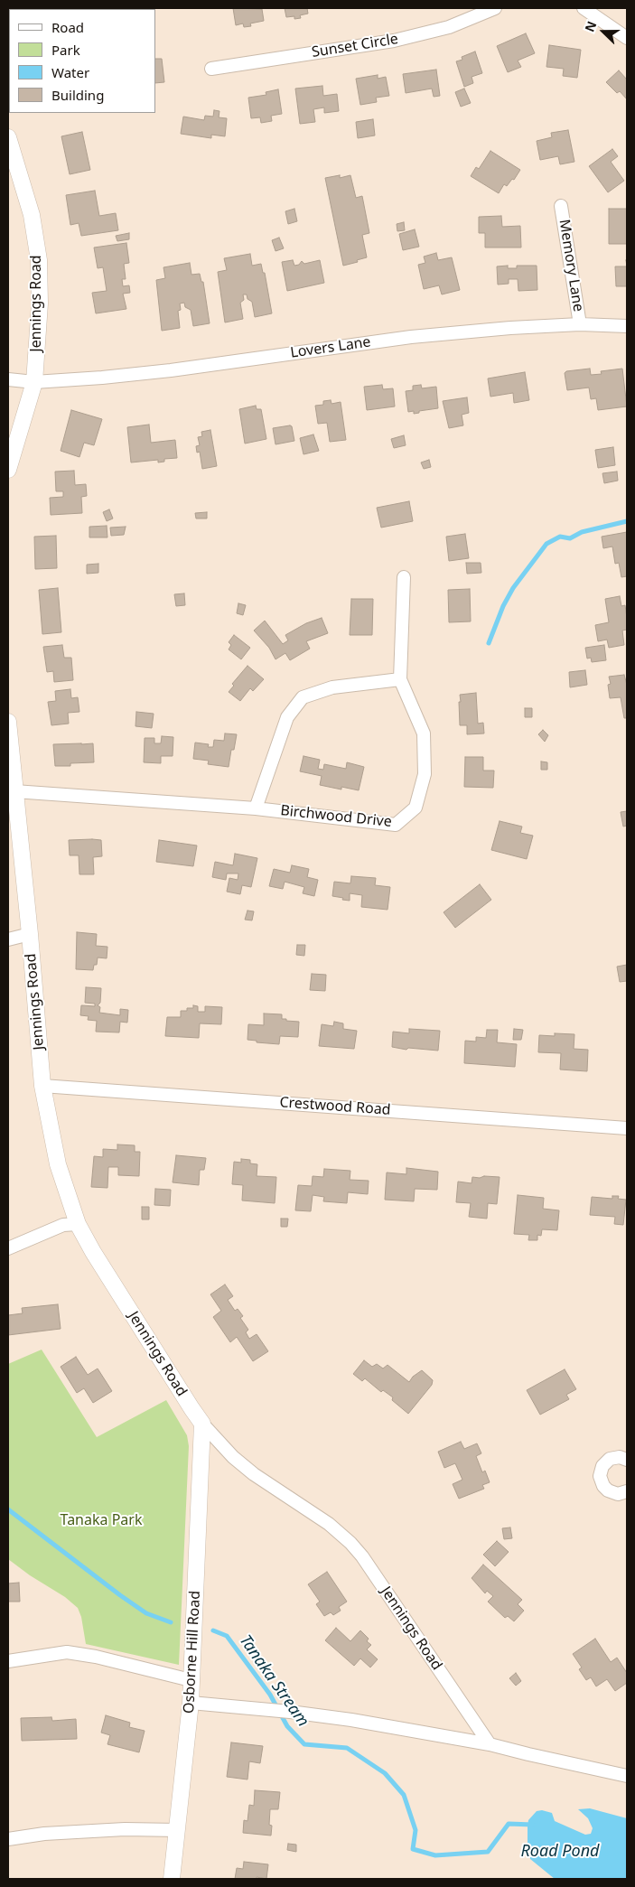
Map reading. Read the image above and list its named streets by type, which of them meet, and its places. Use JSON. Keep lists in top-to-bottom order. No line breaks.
{"streets":{"street":["Sunset Circle","Memory Lane","Jennings Road","Lovers Lane","Birchwood Drive","Crestwood Road","Osborne Hill Road"]},"crossings":[["Memory Lane","Lovers Lane"],["Jennings Road","Lovers Lane"],["Jennings Road","Birchwood Drive"],["Jennings Road","Crestwood Road"],["Jennings Road","Osborne Hill Road"]],"water":["Tanaka Stream","Road Pond"],"parks":["Tanaka Park"],"legend":["Road","Park","Water","Building"],"north":"left"}
